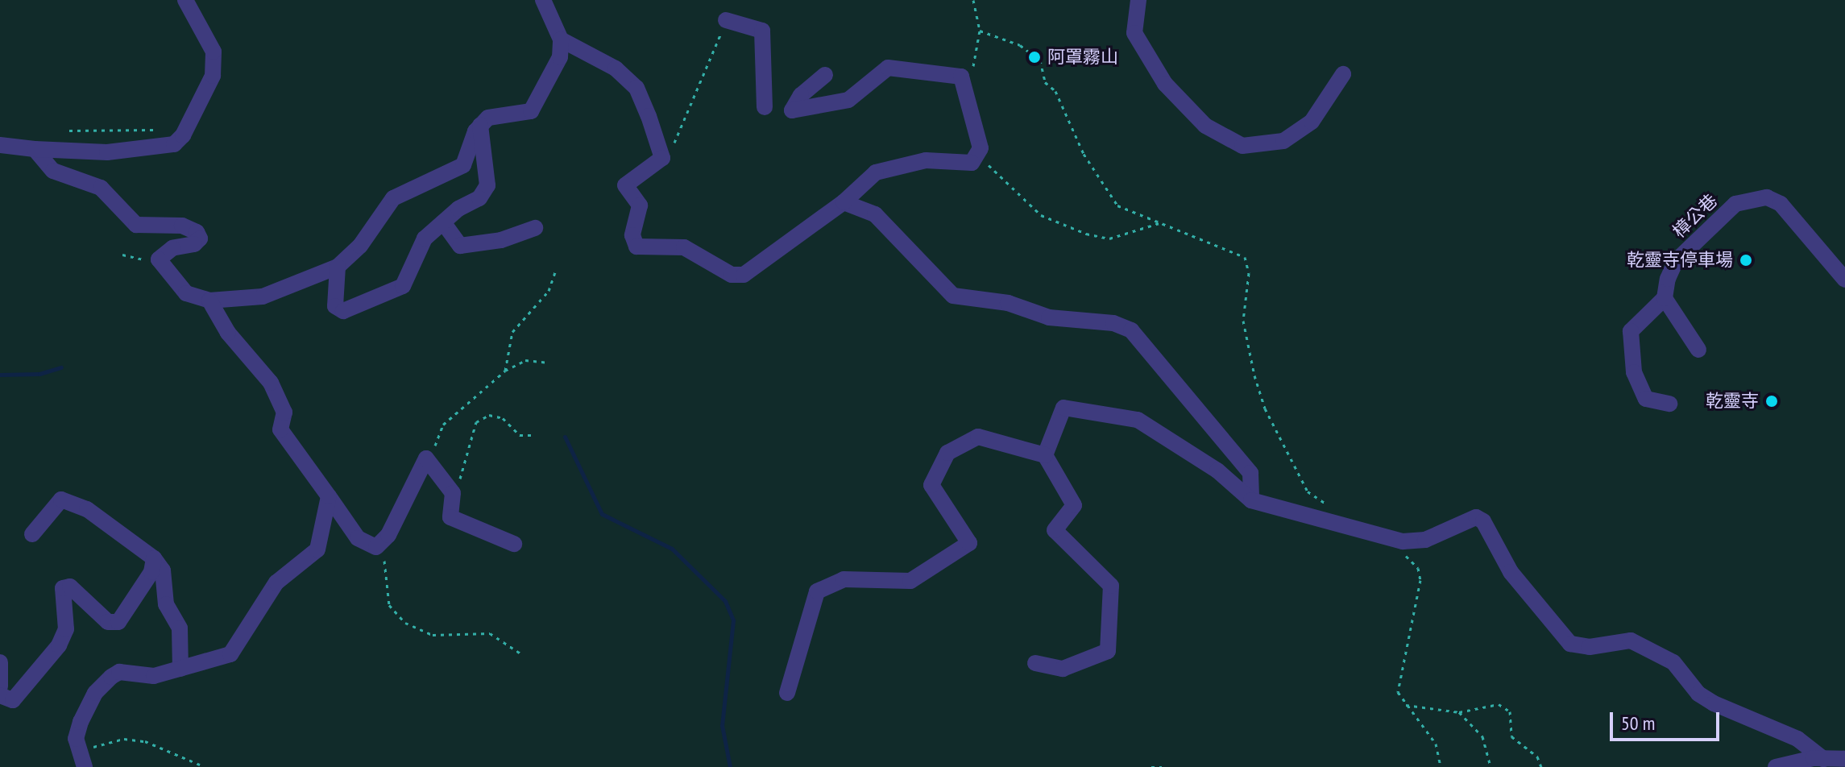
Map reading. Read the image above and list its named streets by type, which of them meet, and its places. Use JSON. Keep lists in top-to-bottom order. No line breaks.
{"streets":{"street":["樟公巷"]},"places":["阿罩霧山","乾靈寺停車場","乾靈寺"],"scale_bar":"50 m"}
